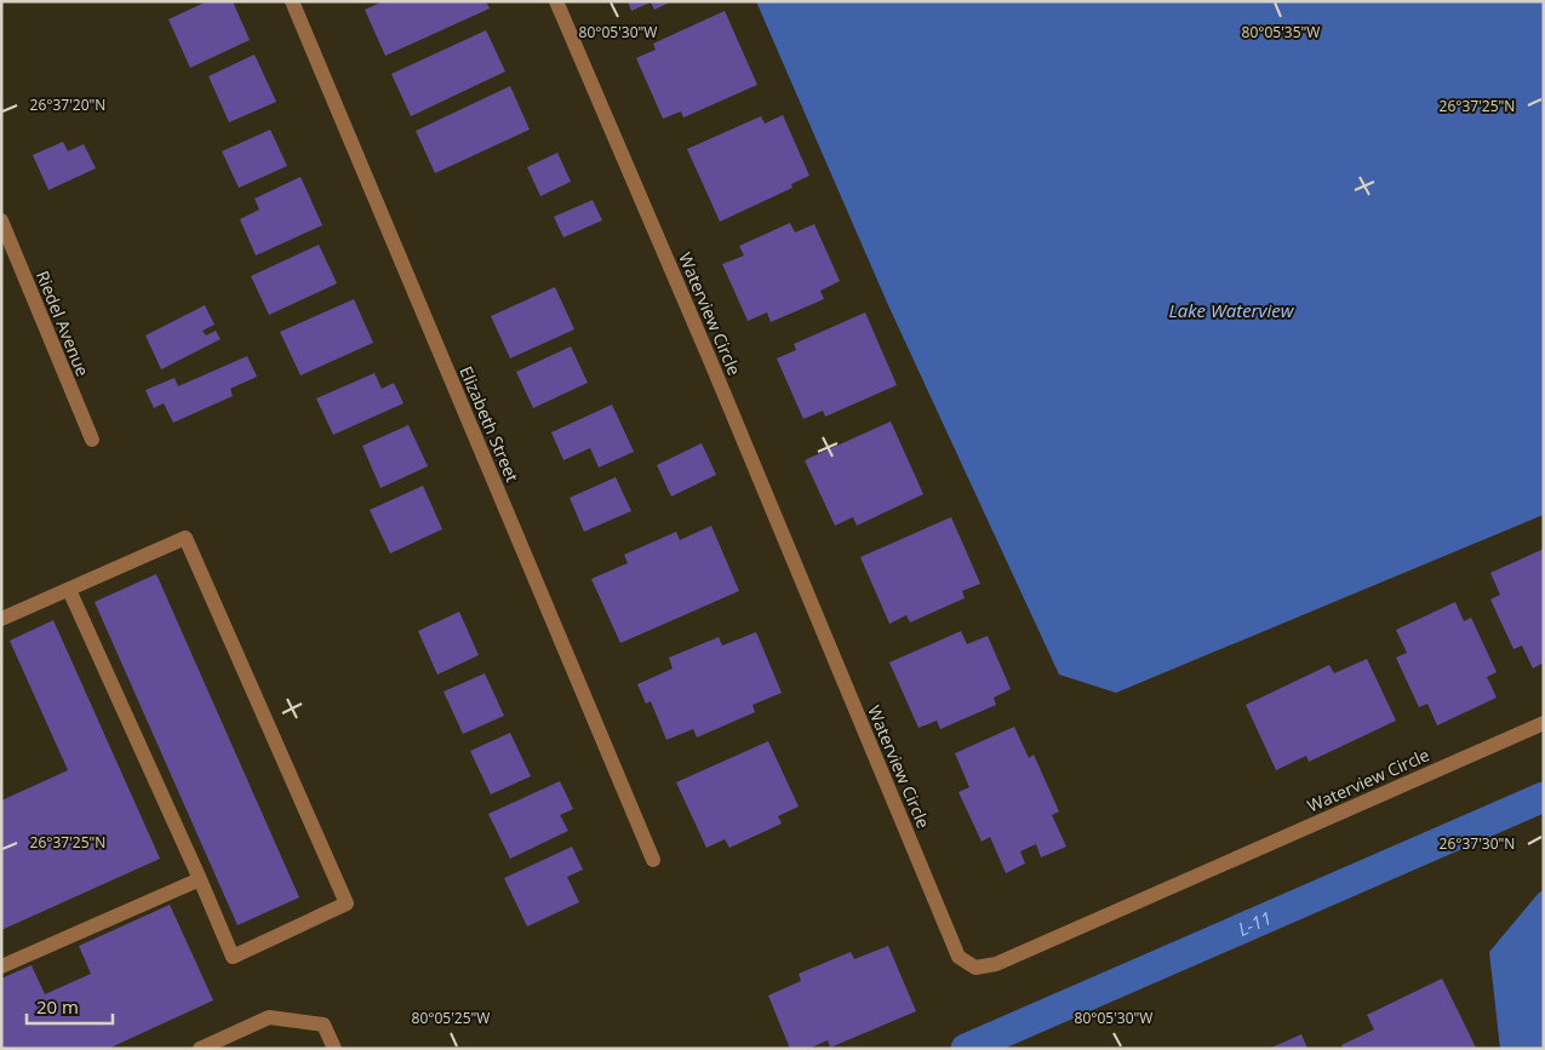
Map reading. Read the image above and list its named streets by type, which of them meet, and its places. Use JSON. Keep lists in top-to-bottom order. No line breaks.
{"streets":{"street":["Waterview Circle","Riedel Avenue","Elizabeth Street"]},"water":["Lake Waterview","L-11"],"scale_bar":"20 m","coordinates":["80°05'30\"W","80°05'35\"W","26°37'20\"N","26°37'25\"N","26°37'30\"N","80°05'25\"W"]}
